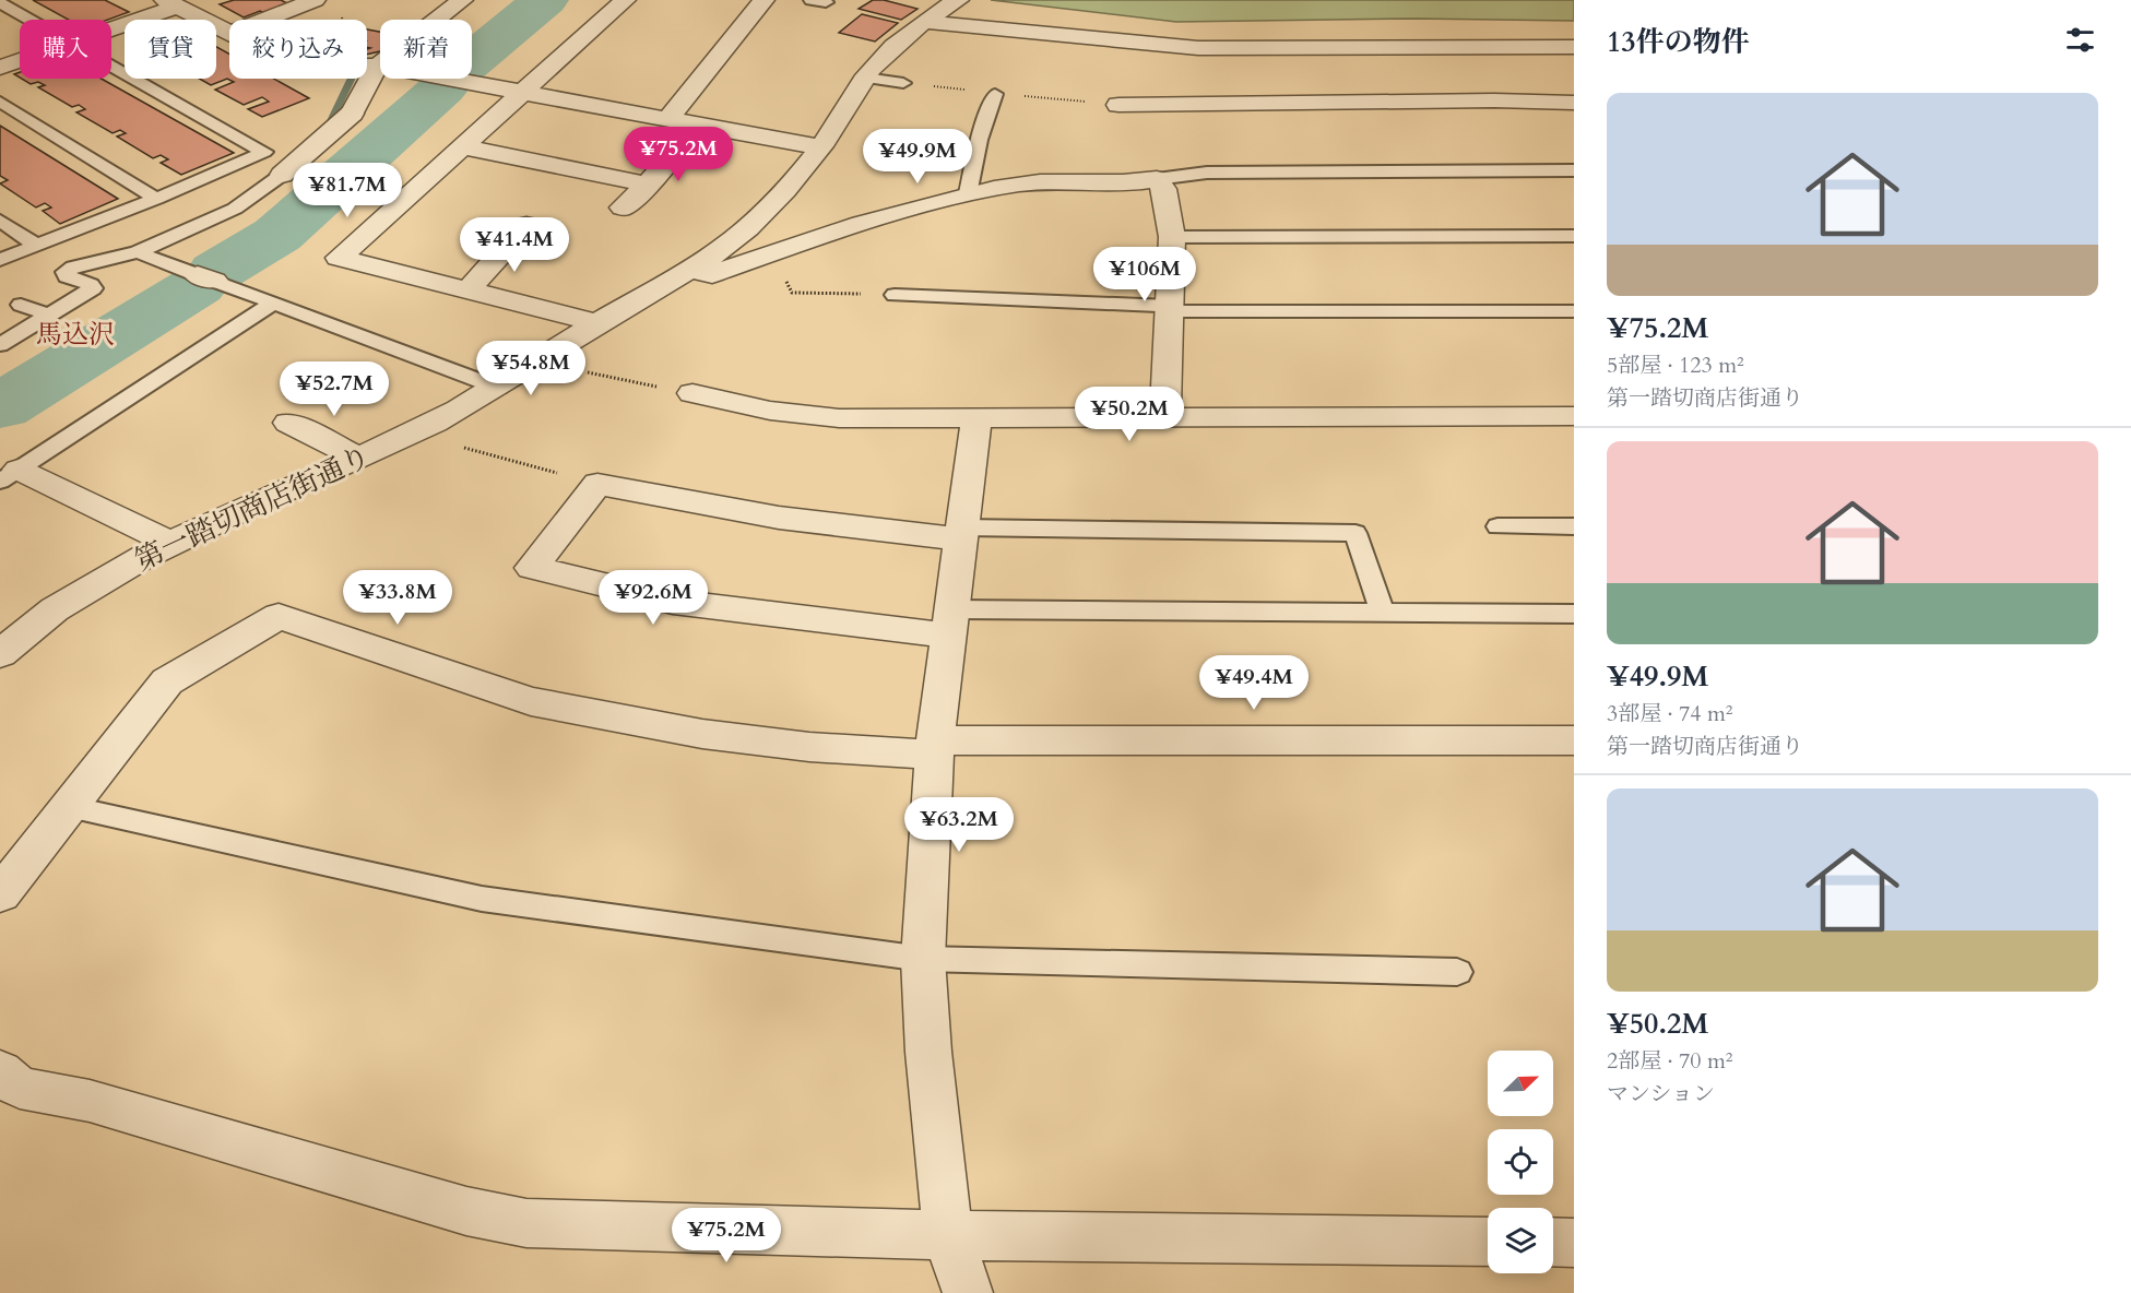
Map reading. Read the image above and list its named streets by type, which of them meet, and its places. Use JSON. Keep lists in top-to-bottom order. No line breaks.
{"streets":{"street":["第一踏切商店街通り"]},"districts":["馬込沢"],"north":"top right","page":{"heading":"13件の物件","chip":["購入","賃貸","絞り込み","新着"],"list":[{"name":"¥75.2M","note":"5部屋 · 123 m² · 第一踏切商店街通り"},{"name":"¥49.9M","note":"3部屋 · 74 m² · 第一踏切商店街通り"},{"name":"¥50.2M","note":"2部屋 · 70 m² · マンション"}],"price":["¥75.2M","¥49.9M","¥81.7M","¥41.4M","¥106M","¥54.8M","¥52.7M","¥50.2M","¥33.8M","¥92.6M","¥49.4M","¥63.2M","¥75.2M"]}}
